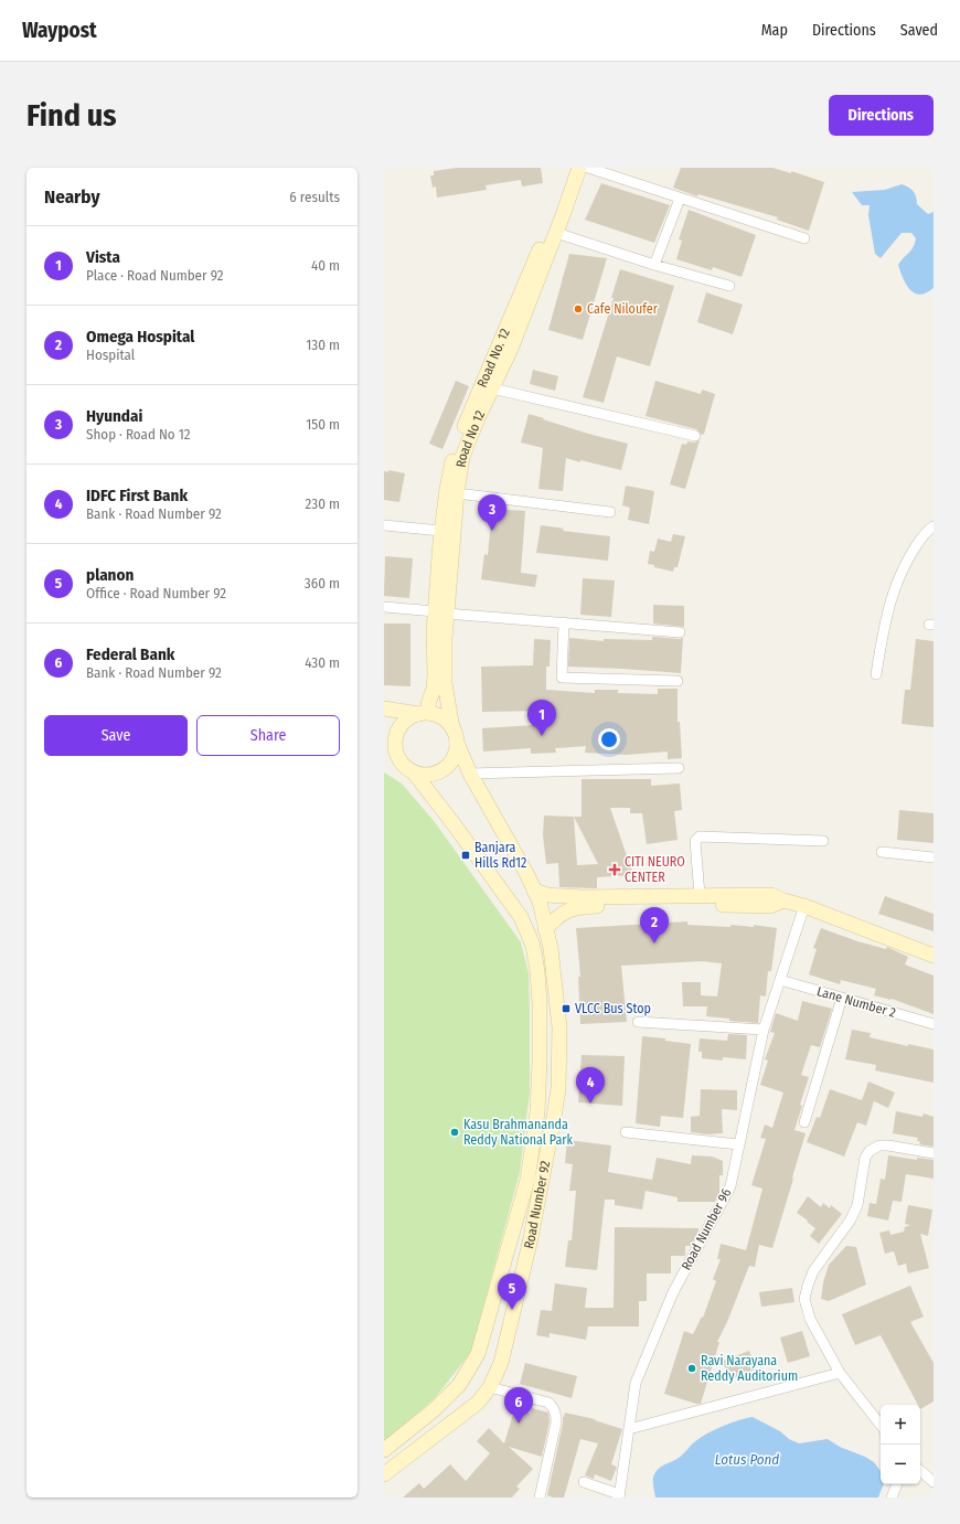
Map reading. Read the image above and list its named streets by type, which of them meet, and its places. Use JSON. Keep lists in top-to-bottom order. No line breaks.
{"streets":{"main road":["Road No. 12","Road No 12","Road Number 92"],"street":["Lane Number 2","Road Number 96"]},"crossings":[["Road No. 12","Road No 12"],["Road No. 12","Road Number 92"],["Road No 12","Road Number 92"],["Lane Number 2","Road Number 96"]],"water":["Lotus Pond"],"places":{"other":["Cafe Niloufer","Kasu Brahmananda Reddy National Park","Ravi Narayana Reddy Auditorium"],"transit":["Banjara Hills Rd12","VLCC Bus Stop"],"health":["CITI NEURO CENTER"]},"page":{"header":"Waypost","nav":["Map","Directions","Saved"],"buttons":["Directions",["Save","Share"]],"title":"Find us","heading":["Nearby","6 results"],"list":[{"mark":"1","name":"Vista","note":"Place · Road Number 92","value":"40 m"},{"mark":"2","name":"Omega Hospital","note":"Hospital","value":"130 m"},{"mark":"3","name":"Hyundai","note":"Shop · Road No 12","value":"150 m"},{"mark":"4","name":"IDFC First Bank","note":"Bank · Road Number 92","value":"230 m"},{"mark":"5","name":"planon","note":"Office · Road Number 92","value":"360 m"},{"mark":"6","name":"Federal Bank","note":"Bank · Road Number 92","value":"430 m"}],"pins":["3","1","2","4","5","6"],"map_buttons":["+","−"]}}
